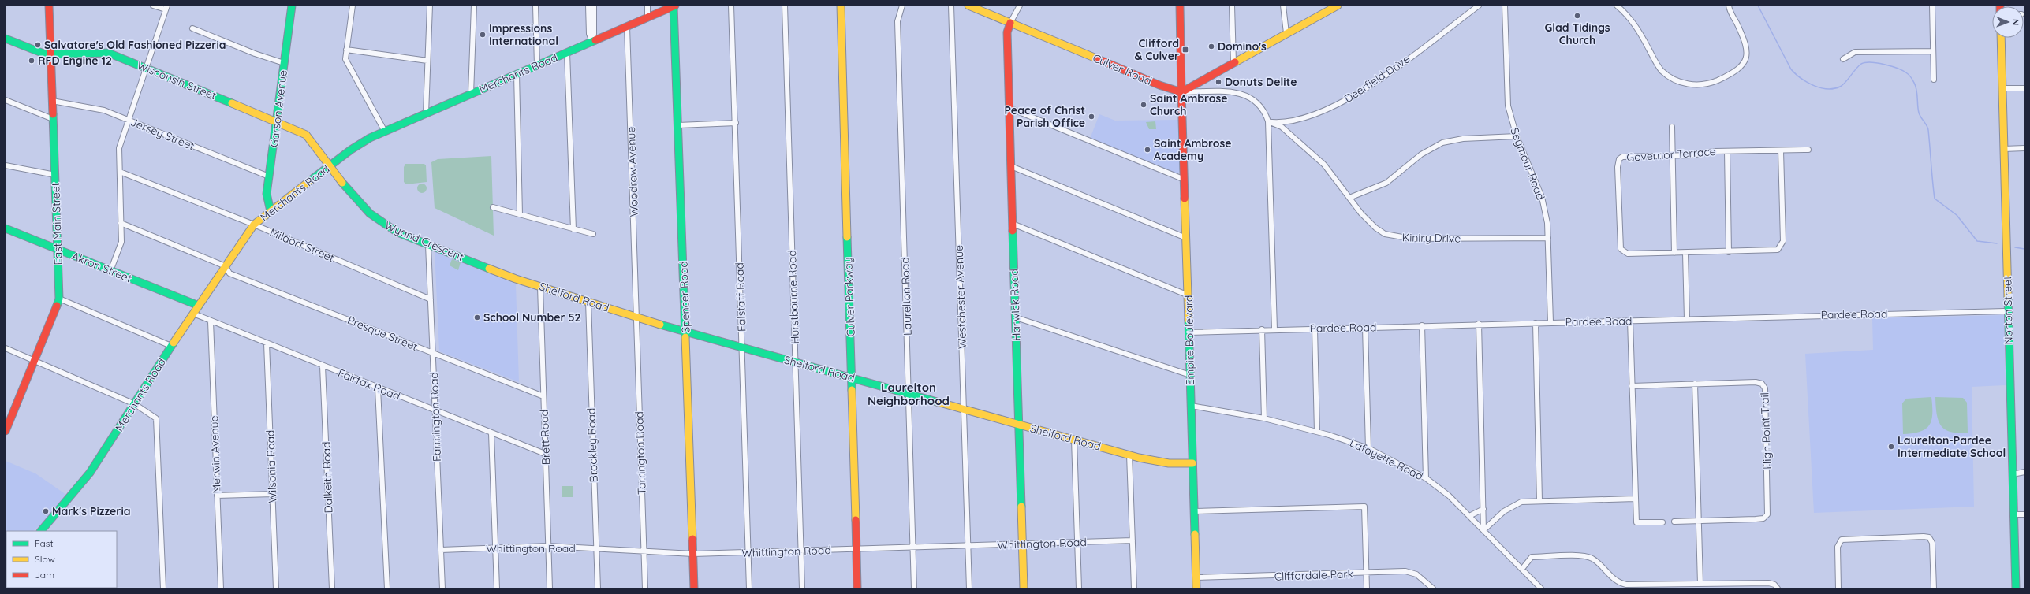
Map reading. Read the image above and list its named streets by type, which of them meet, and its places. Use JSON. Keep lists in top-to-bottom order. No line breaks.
{"streets":{"street":["Culver Road","Merchants Road","Deerfield Drive","Wisconsin Street","Garson Avenue","Jersey Street","Governor Terrace","Seymour Road","Woodrow Avenue","East Main Street","Kiniry Drive","Wyand Crescent","Mildorf Street","Akron Street","Laurelton Road","Shelford Road","Spencer Road","Falstaff Road","Hurstbourne Road","Culver Parkway","Westchester Avenue","Harwick Road","Norton Street","Pardee Road","Presque Street","Empire Boulevard","Fairfax Road","Farmington Road","High Point Trail","Brett Road","Brockley Road","Tarrington Road","Merwin Avenue","Lafayette Road","Wilsonia Road","Dalkeith Road","Whittington Road","Cliffordale Park"]},"crossings":[["Culver Road","Harwick Road"],["Culver Road","Empire Boulevard"],["Merchants Road","Wisconsin Street"],["Merchants Road","Garson Avenue"],["Merchants Road","Woodrow Avenue"],["Merchants Road","Wyand Crescent"],["Merchants Road","Mildorf Street"],["Merchants Road","Akron Street"],["Merchants Road","Spencer Road"],["Merchants Road","Presque Street"],["Merchants Road","Fairfax Road"],["Deerfield Drive","Kiniry Drive"],["Wisconsin Street","Garson Avenue"],["Wisconsin Street","East Main Street"],["Wisconsin Street","Wyand Crescent"],["Garson Avenue","Jersey Street"],["Jersey Street","East Main Street"],["Seymour Road","Kiniry Drive"],["Seymour Road","Pardee Road"],["Woodrow Avenue","Shelford Road"],["Woodrow Avenue","Tarrington Road"],["East Main Street","Akron Street"],["Wyand Crescent","Shelford Road"],["Wyand Crescent","Farmington Road"],["Mildorf Street","Farmington Road"],["Laurelton Road","Shelford Road"],["Laurelton Road","Whittington Road"],["Shelford Road","Spencer Road"],["Shelford Road","Falstaff Road"],["Shelford Road","Hurstbourne Road"],["Shelford Road","Culver Parkway"],["Shelford Road","Westchester Avenue"],["Shelford Road","Harwick Road"],["Shelford Road","Empire Boulevard"],["Shelford Road","Brett Road"],["Shelford Road","Brockley Road"],["Shelford Road","Tarrington Road"],["Spencer Road","Whittington Road"],["Falstaff Road","Whittington Road"],["Hurstbourne Road","Whittington Road"],["Culver Parkway","Whittington Road"],["Westchester Avenue","Whittington Road"],["Harwick Road","Whittington Road"],["Norton Street","Pardee Road"],["Pardee Road","Empire Boulevard"],["Presque Street","Farmington Road"],["Presque Street","Brett Road"],["Empire Boulevard","Lafayette Road"],["Empire Boulevard","Cliffordale Park"],["Fairfax Road","Farmington Road"],["Fairfax Road","Brett Road"],["Fairfax Road","Merwin Avenue"],["Fairfax Road","Wilsonia Road"],["Fairfax Road","Dalkeith Road"],["Farmington Road","Whittington Road"],["Brett Road","Whittington Road"],["Brockley Road","Whittington Road"],["Tarrington Road","Whittington Road"]],"districts":["Laurelton Neighborhood"],"places":{"other":["Glad Tidings Church","Impressions International","Salvatore's Old Fashioned Pizzeria","Domino's","RFD Engine 12","Donuts Delite","Saint Ambrose Church","Peace of Christ Parish Office","Saint Ambrose Academy","School Number 52","Laurelton-Pardee Intermediate School","Mark's Pizzeria"],"transit":["Clifford & Culver"]},"legend":["Fast","Slow","Jam"],"north":"right"}
